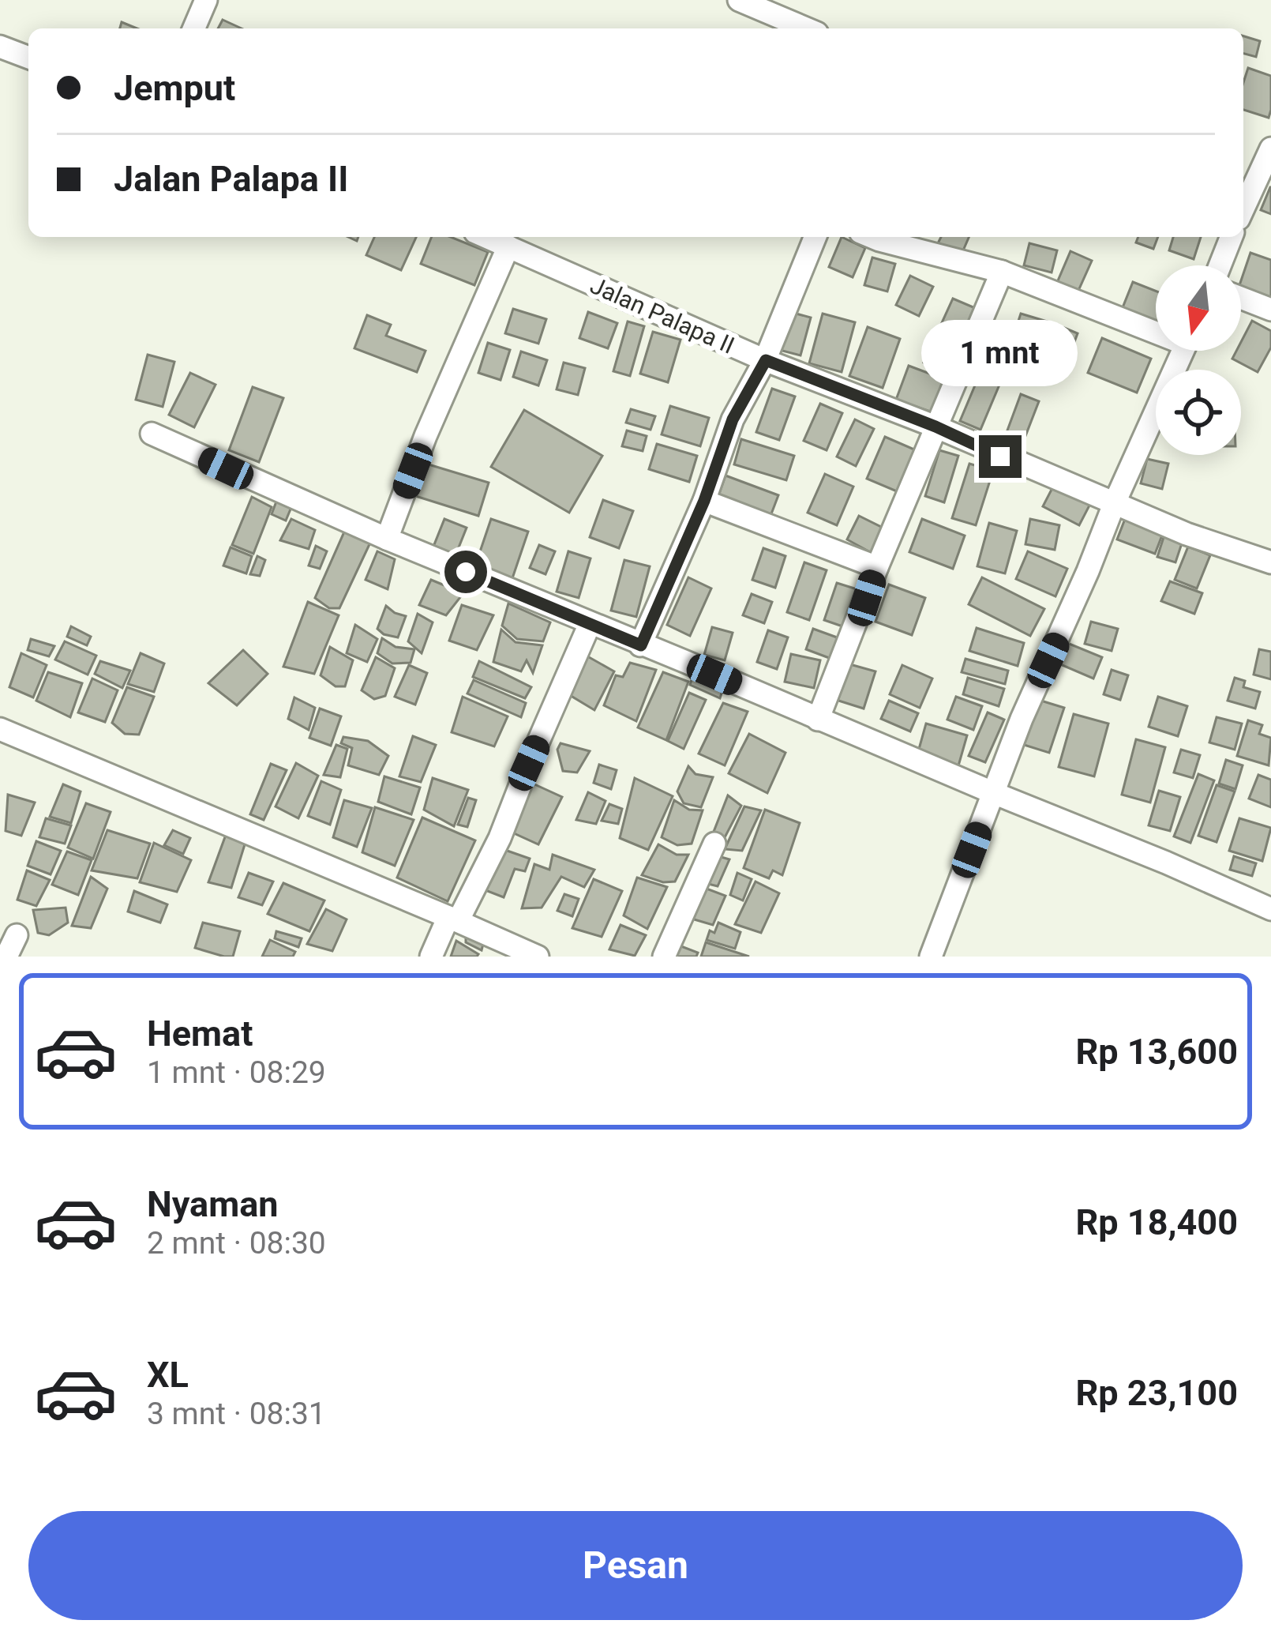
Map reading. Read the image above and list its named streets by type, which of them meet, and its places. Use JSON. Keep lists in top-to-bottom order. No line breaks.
{"streets":{"street":["Jalan Palapa II"]},"north":"bottom","page":{"banner":["Jemput","Jalan Palapa II"],"bubble":"1 mnt","list":[{"name":"Hemat","note":"1 mnt · 08:29","value":"Rp 13,600"},{"name":"Nyaman","note":"2 mnt · 08:30","value":"Rp 18,400"},{"name":"XL","note":"3 mnt · 08:31","value":"Rp 23,100"}],"buttons":"Pesan"}}
